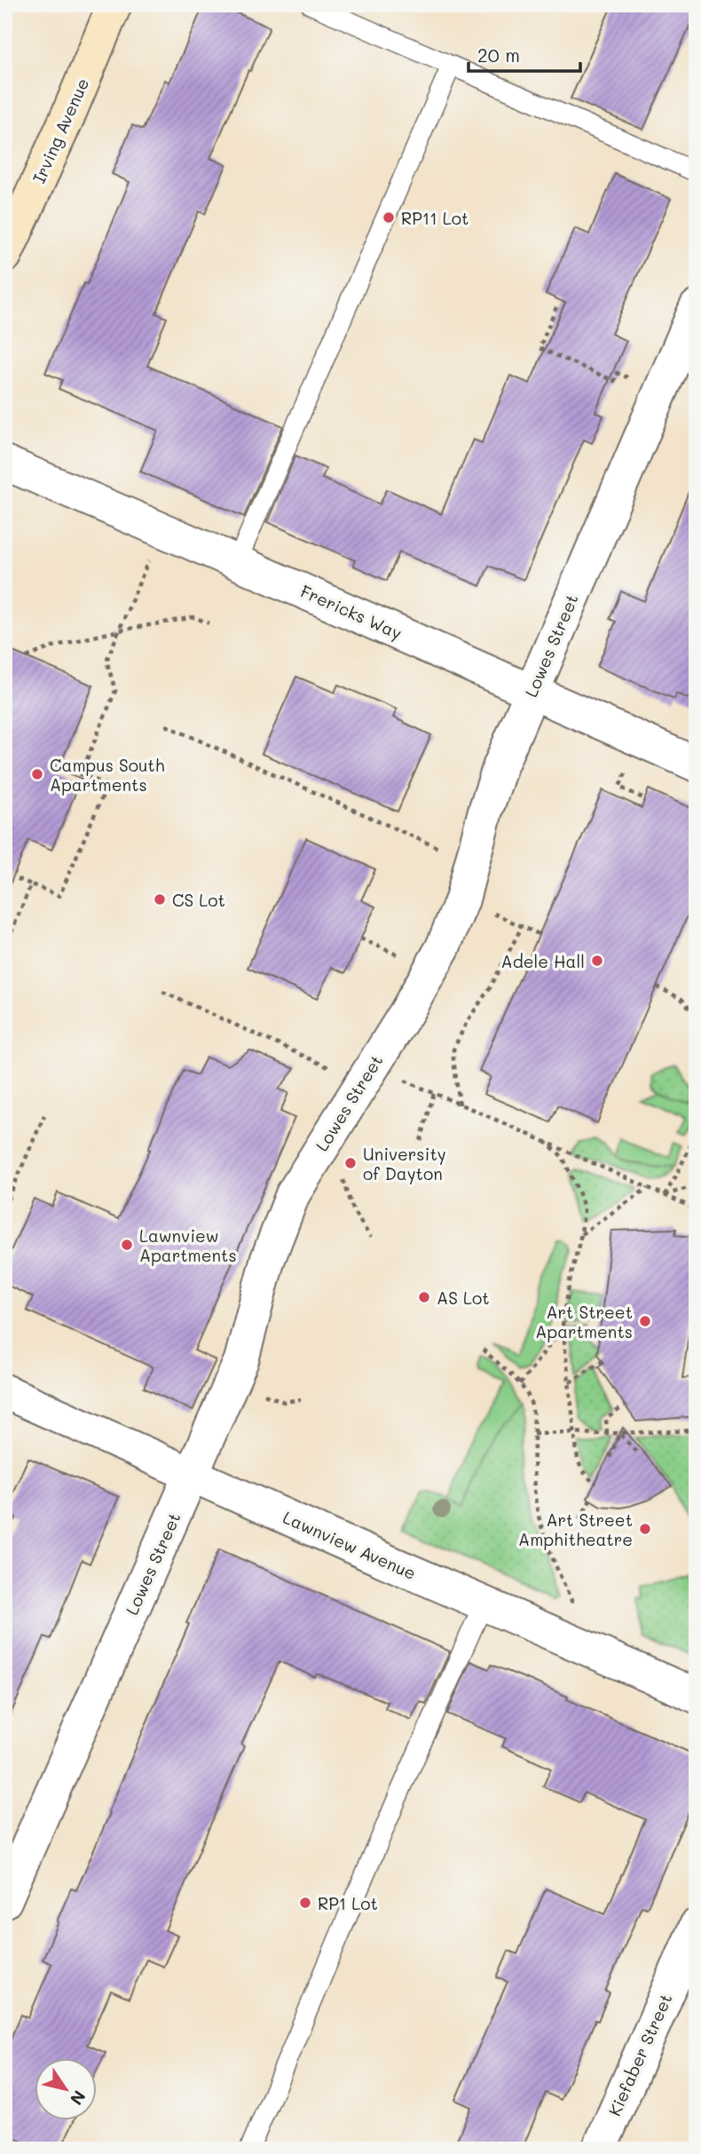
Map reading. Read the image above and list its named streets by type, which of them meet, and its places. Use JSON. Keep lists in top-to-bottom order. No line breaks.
{"streets":{"street":["Irving Avenue","Frericks Way","Lowes Street","Lawnview Avenue","Kiefaber Street"]},"crossings":[["Frericks Way","Lowes Street"],["Lowes Street","Lawnview Avenue"]],"places":["RP11 Lot","Campus South Apartments","CS Lot","Adele Hall","University of Dayton","Lawnview Apartments","AS Lot","Art Street Apartments","Art Street Amphitheatre","RP1 Lot"],"scale_bar":"20 m","north":"bottom right"}
